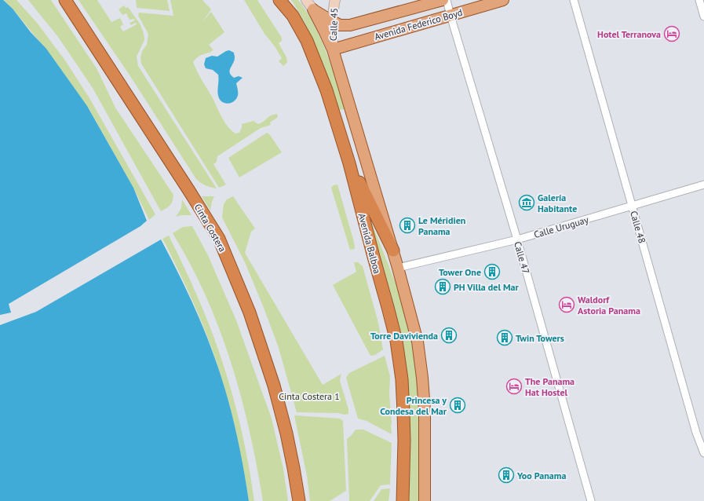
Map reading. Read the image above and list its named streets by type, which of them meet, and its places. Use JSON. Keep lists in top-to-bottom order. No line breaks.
{"streets":{"highway":["Cinta Costera","Avenida Balboa"],"main road":["Calle 45","Avenida Federico Boyd"],"street":["Calle Uruguay","Calle 48","Calle 47"]},"crossings":[["Calle 45","Avenida Federico Boyd"],["Calle 45","Avenida Balboa"],["Avenida Federico Boyd","Avenida Balboa"],["Avenida Federico Boyd","Calle 47"],["Calle Uruguay","Calle 48"],["Calle Uruguay","Avenida Balboa"],["Calle Uruguay","Calle 47"]],"parks":["Cinta Costera 1"],"places":{"hotel":["Hotel Terranova","Waldorf Astoria Panama","The Panama Hat Hostel"],"museum":["Galería Habitante"],"building":["Le Méridien Panama","Tower One","PH Villa del Mar","Torre Davivienda","Twin Towers","Princesa y Condesa del Mar","Yoo Panama"]}}
